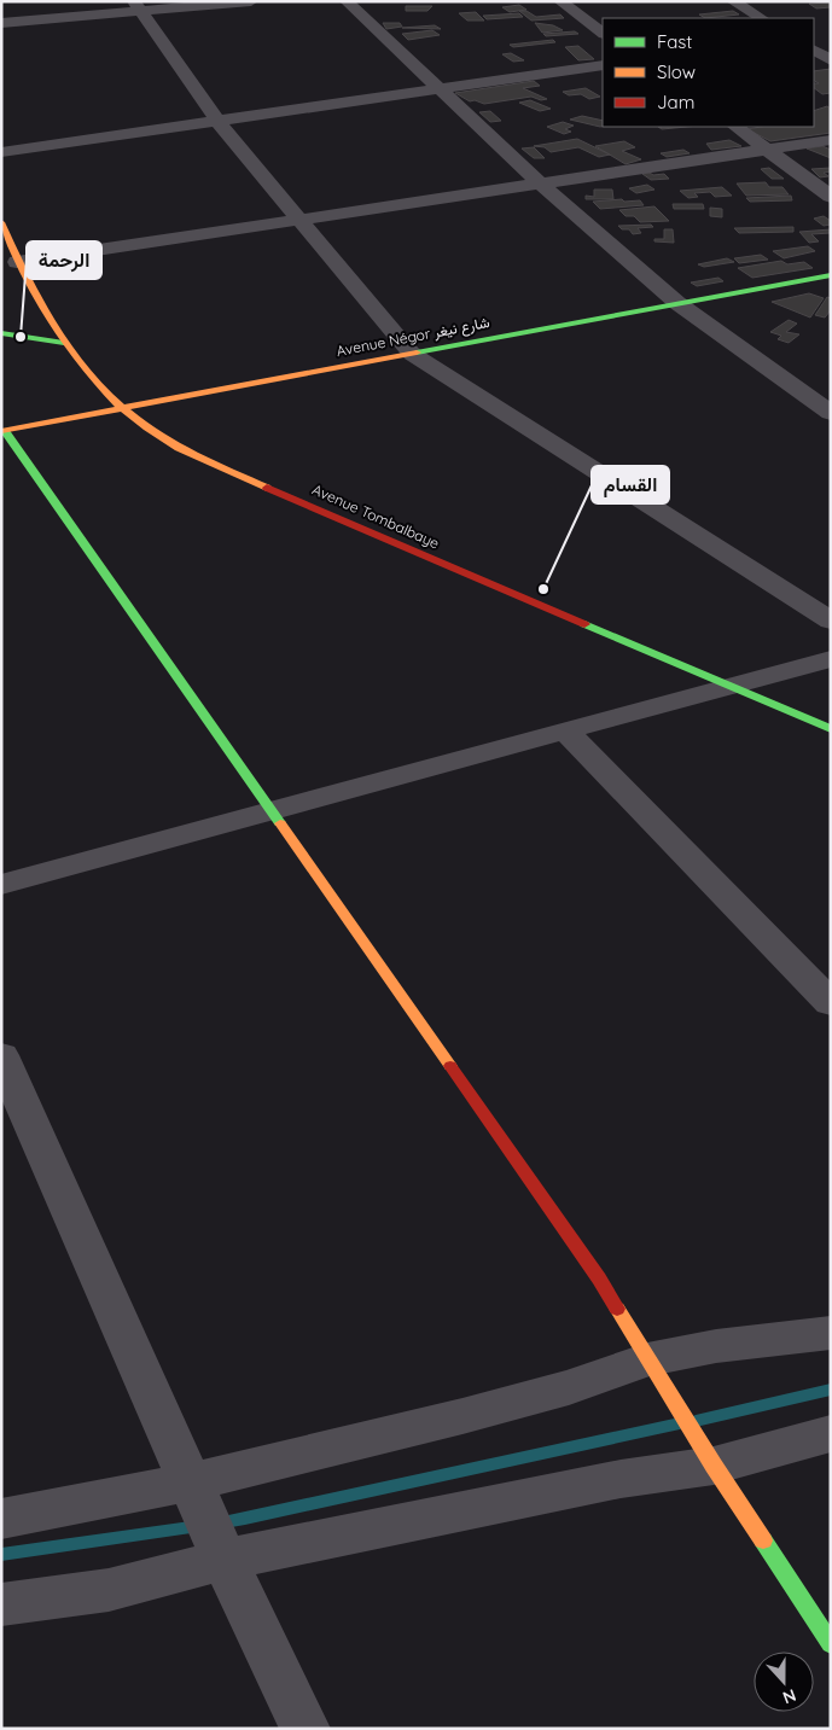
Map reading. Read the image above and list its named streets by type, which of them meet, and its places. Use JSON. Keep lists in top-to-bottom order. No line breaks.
{"streets":{"main road":["Avenue Négor شارع نيغر","Avenue Tombalbaye"]},"crossings":[["Avenue Négor شارع نيغر","Avenue Tombalbaye"]],"places":["الرحمة","القسام"],"legend":["Fast","Slow","Jam"],"north":"bottom"}
